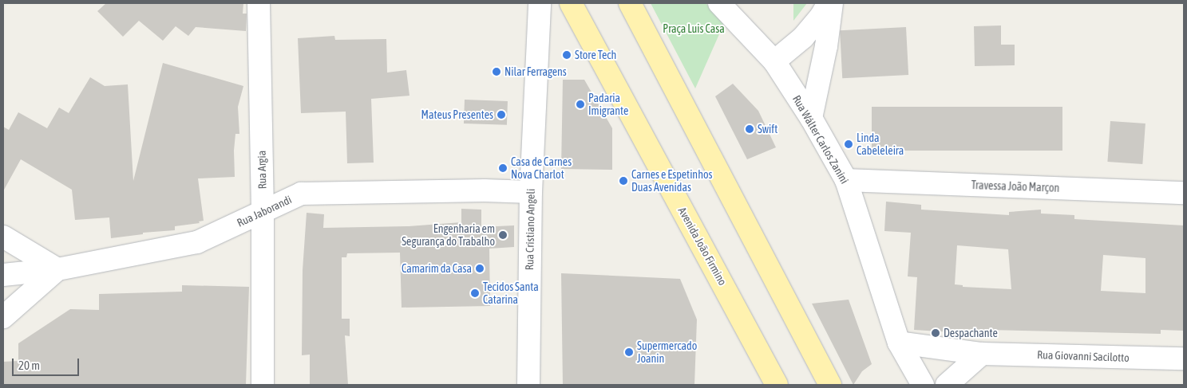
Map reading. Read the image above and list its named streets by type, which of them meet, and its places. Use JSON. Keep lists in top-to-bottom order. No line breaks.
{"streets":{"main road":["Avenida João Firmino"],"street":["Rua Wálter Carlos Zanini","Rua Argia","Travessa João Marçon","Rua Jaborandi","Rua Cristiano Angeli","Rua Giovanni Sacilotto"]},"crossings":[["Rua Wálter Carlos Zanini","Travessa João Marçon"],["Rua Wálter Carlos Zanini","Rua Giovanni Sacilotto"],["Rua Argia","Rua Jaborandi"],["Rua Jaborandi","Rua Cristiano Angeli"]],"parks":["Praça Luis Casa"],"places":["Store Tech","Nilar Ferragens","Padaria Imigrante","Mateus Presentes","Swift","Linda Cabeleleira","Casa de Carnes Nova Charlot","Carnes e Espetinhos Duas Avenidas","Engenharia em Segurança do Trabalho","Camarim da Casa","Tecidos Santa Catarina","Despachante","Supermercado Joanin"],"scale_bar":"20 m"}
